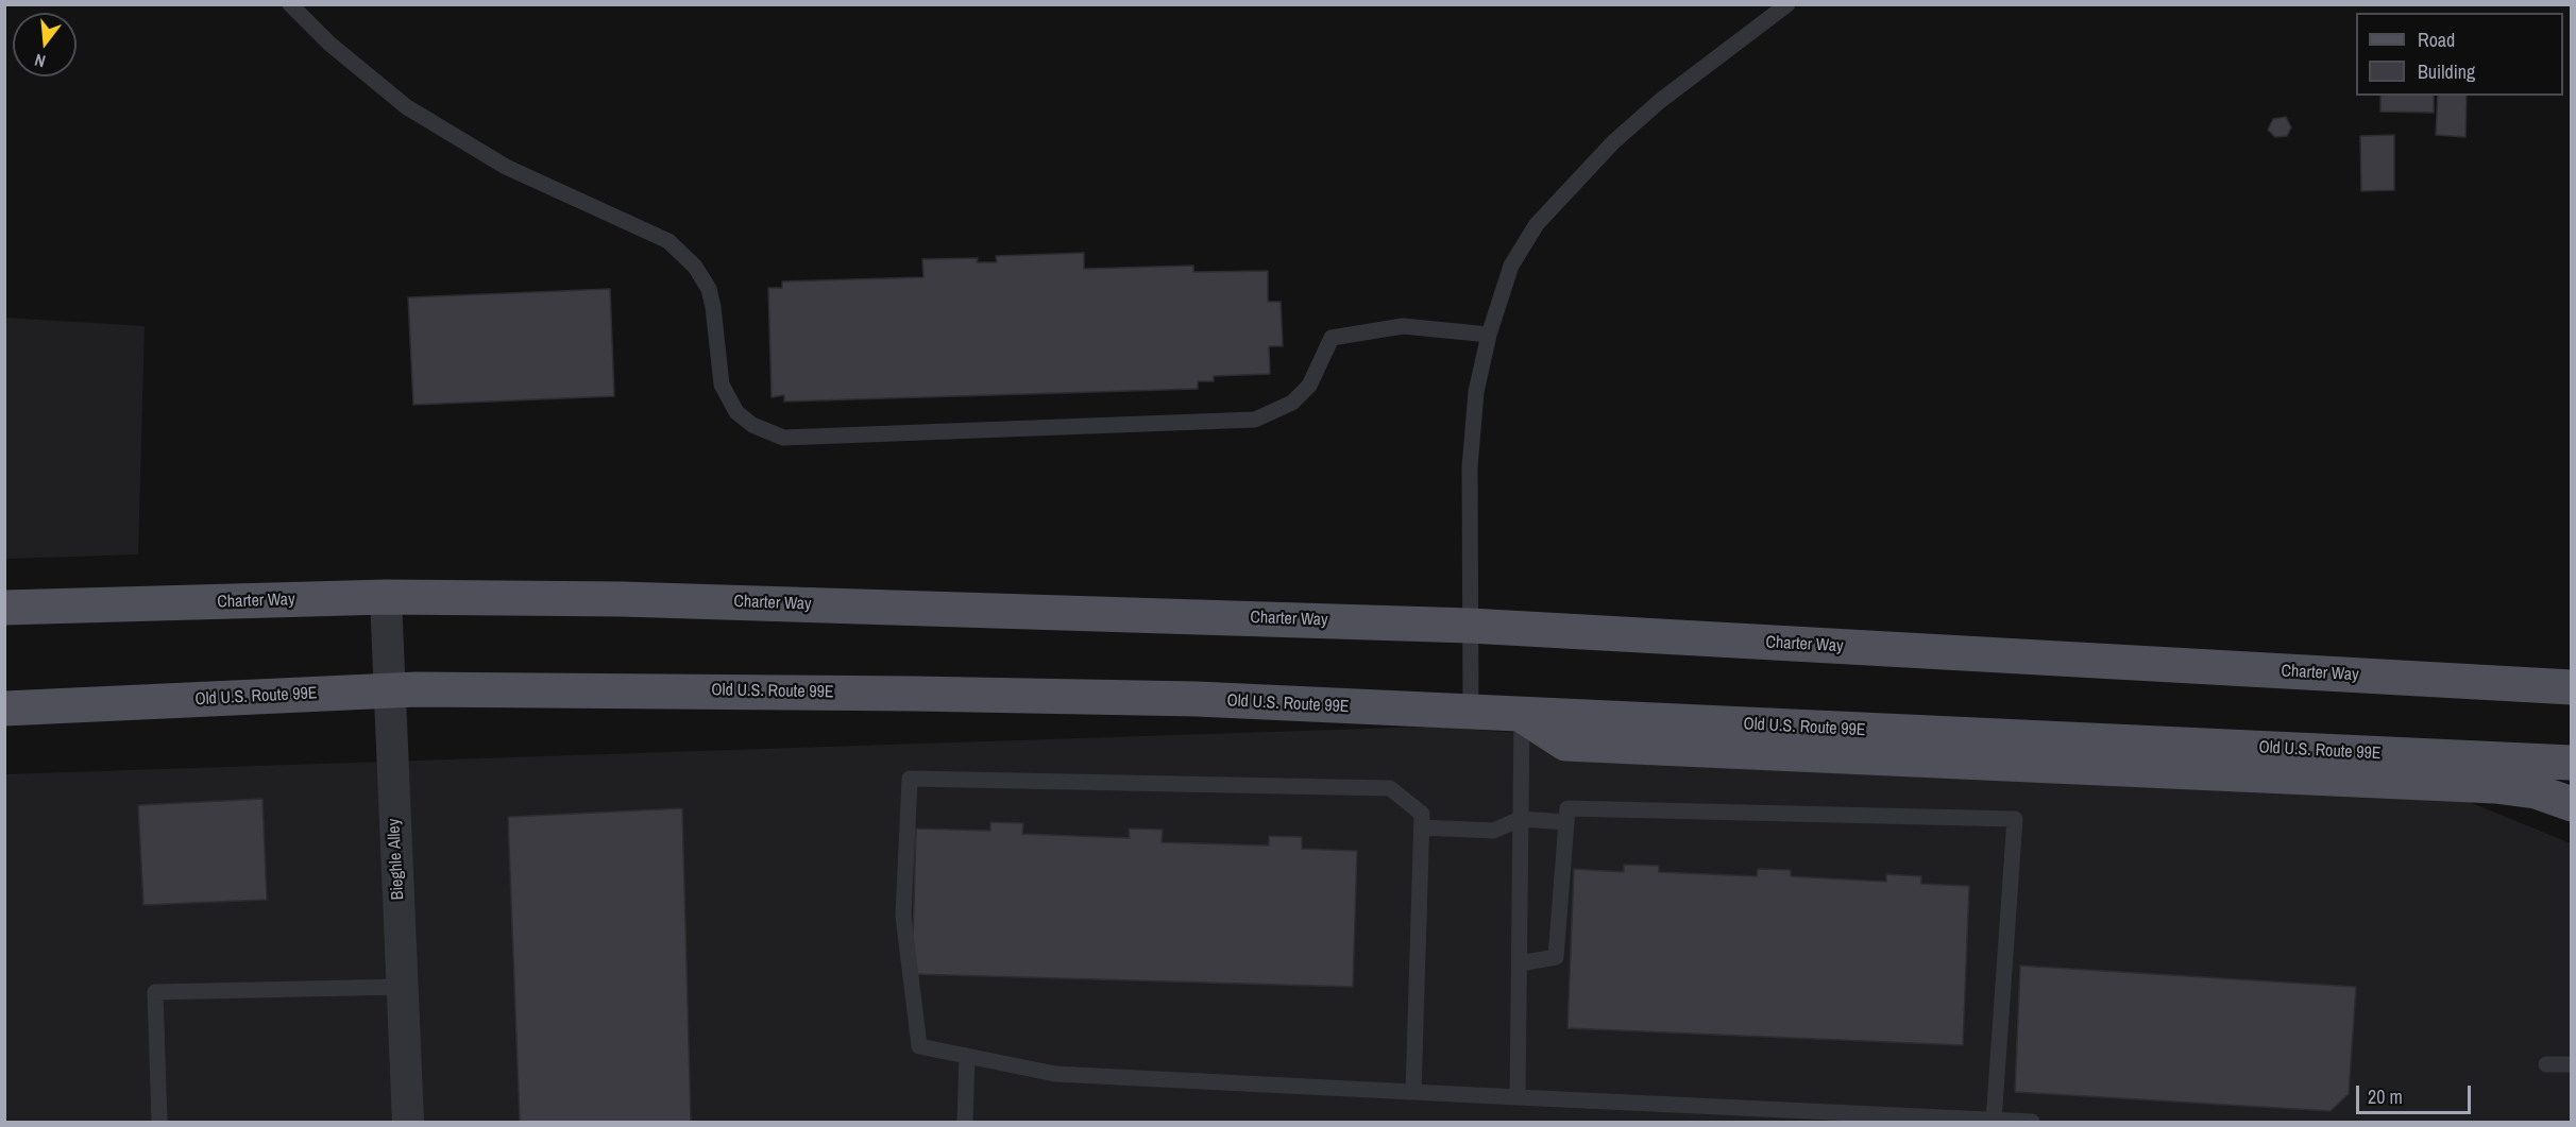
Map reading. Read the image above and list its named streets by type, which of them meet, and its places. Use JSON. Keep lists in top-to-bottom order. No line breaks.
{"streets":{"main road":["Charter Way","Old U.S. Route 99E"],"street":["Bieghle Alley"]},"crossings":[["Charter Way","Bieghle Alley"],["Old U.S. Route 99E","Bieghle Alley"]],"legend":["Road","Building"],"scale_bar":"20 m","north":"bottom"}
